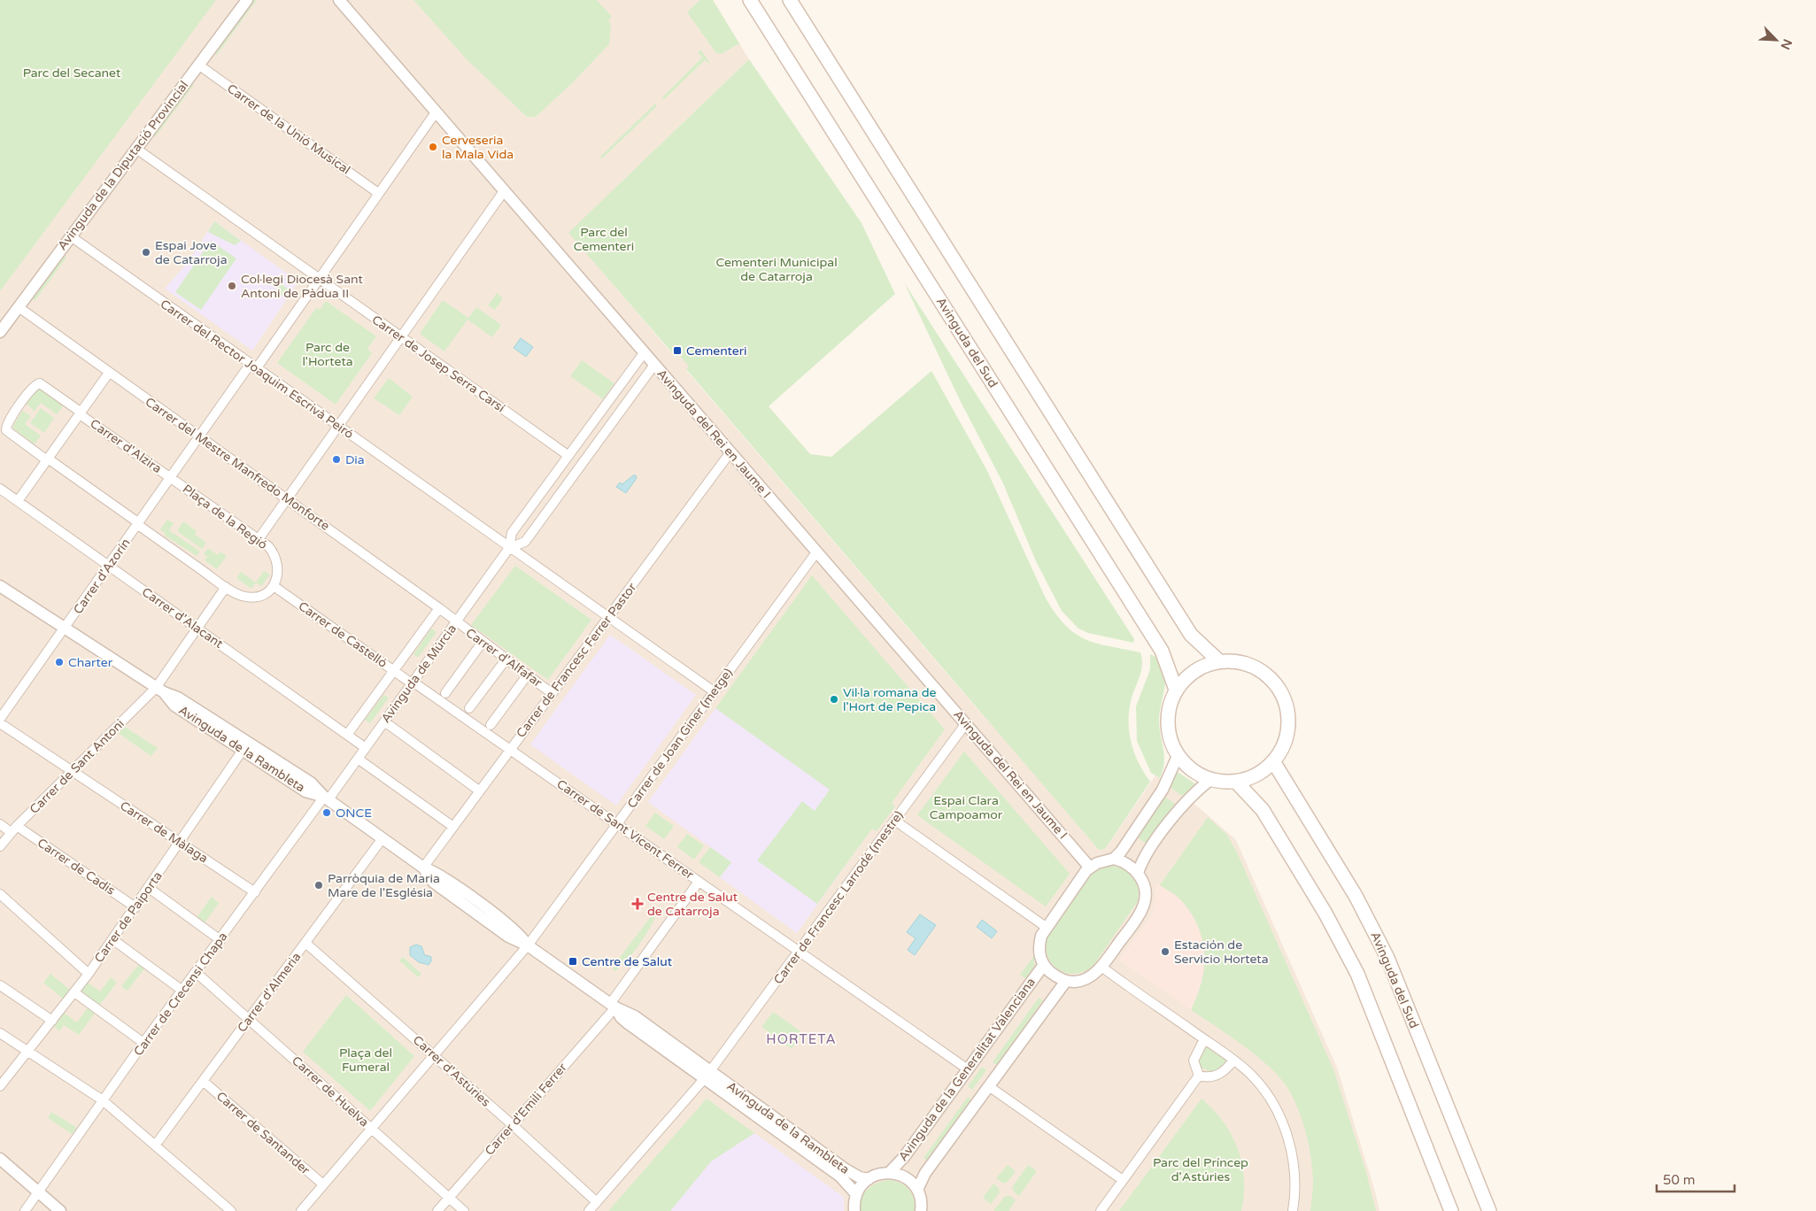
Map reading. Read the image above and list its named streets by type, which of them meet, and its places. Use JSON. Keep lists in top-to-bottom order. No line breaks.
{"streets":{"main road":["Avinguda del Sud"],"street":["Carrer de la Unió Musical","Avinguda de la Diputació Provincial","Carrer de Josep Serra Carsí","Carrer del Rector Joaquim Escrivà Peiró","Avinguda del Rei en Jaume I","Carrer d'Alzira","Carrer del Mestre Manfredo Monforte","Plaça de la Regió","Carrer d'Azorín","Carrer d'Alacant","Carrer de Castelló","Carrer d'Alfafar","Carrer de Francesc Ferrer Pastor","Avinguda de Múrcia","Carrer de Joan Giner (metge)","Avinguda de la Rambleta","Carrer de Sant Antoni","Carrer de Sant Vicent Ferrer","Carrer de Màlaga","Carrer de Cadis","Carrer de Francesc Larrodé (mestre)","Carrer de Paiporta","Carrer d'Almeria","Carrer de Crecensi Chapa","Avinguda de la Generalitat Valenciana","Carrer d'Astúries","Carrer de Huelva","Carrer d'Emili Ferrer","Carrer de Santander"]},"crossings":[["Carrer de la Unió Musical","Avinguda de la Diputació Provincial"],["Avinguda de la Diputació Provincial","Carrer de Josep Serra Carsí"],["Avinguda de la Diputació Provincial","Carrer del Rector Joaquim Escrivà Peiró"],["Avinguda de la Diputació Provincial","Carrer del Mestre Manfredo Monforte"],["Carrer de Josep Serra Carsí","Avinguda de Múrcia"],["Carrer del Rector Joaquim Escrivà Peiró","Carrer de Francesc Ferrer Pastor"],["Carrer del Rector Joaquim Escrivà Peiró","Avinguda de Múrcia"],["Carrer del Rector Joaquim Escrivà Peiró","Carrer de Joan Giner (metge)"],["Avinguda del Rei en Jaume I","Carrer de Francesc Ferrer Pastor"],["Avinguda del Rei en Jaume I","Avinguda de Múrcia"],["Avinguda del Rei en Jaume I","Carrer de Joan Giner (metge)"],["Avinguda del Rei en Jaume I","Carrer de Francesc Larrodé (mestre)"],["Carrer d'Alzira","Plaça de la Regió"],["Carrer del Mestre Manfredo Monforte","Carrer d'Alfafar"],["Carrer del Mestre Manfredo Monforte","Avinguda de Múrcia"],["Plaça de la Regió","Carrer d'Azorín"],["Plaça de la Regió","Carrer de Castelló"],["Carrer d'Azorín","Carrer d'Alacant"],["Carrer d'Azorín","Avinguda de la Rambleta"],["Carrer d'Alacant","Avinguda de Múrcia"],["Carrer d'Alacant","Carrer de Sant Antoni"],["Carrer de Castelló","Avinguda de Múrcia"],["Carrer de Castelló","Carrer de Sant Vicent Ferrer"],["Carrer d'Alfafar","Carrer de Francesc Ferrer Pastor"],["Carrer d'Alfafar","Avinguda de Múrcia"],["Carrer de Francesc Ferrer Pastor","Avinguda de la Rambleta"],["Carrer de Francesc Ferrer Pastor","Carrer de Sant Vicent Ferrer"],["Avinguda de Múrcia","Avinguda de la Rambleta"],["Avinguda de Múrcia","Carrer de Sant Vicent Ferrer"],["Avinguda de Múrcia","Carrer de Crecensi Chapa"],["Carrer de Joan Giner (metge)","Avinguda de la Rambleta"],["Carrer de Joan Giner (metge)","Carrer de Sant Vicent Ferrer"],["Carrer de Joan Giner (metge)","Carrer d'Astúries"],["Carrer de Joan Giner (metge)","Carrer de Huelva"],["Carrer de Joan Giner (metge)","Carrer de Santander"],["Avinguda de la Rambleta","Carrer de Sant Antoni"],["Avinguda de la Rambleta","Carrer de Francesc Larrodé (mestre)"],["Avinguda de la Rambleta","Carrer de Paiporta"],["Avinguda de la Rambleta","Carrer d'Almeria"],["Avinguda de la Rambleta","Carrer de Crecensi Chapa"],["Avinguda de la Rambleta","Carrer d'Emili Ferrer"],["Carrer de Sant Antoni","Carrer de Màlaga"],["Carrer de Sant Antoni","Carrer de Cadis"],["Carrer de Sant Vicent Ferrer","Carrer de Francesc Larrodé (mestre)"],["Carrer de Sant Vicent Ferrer","Avinguda de la Generalitat Valenciana"],["Carrer de Sant Vicent Ferrer","Carrer d'Emili Ferrer"],["Carrer de Màlaga","Carrer de Paiporta"],["Carrer de Màlaga","Carrer de Crecensi Chapa"],["Carrer de Cadis","Carrer de Paiporta"],["Carrer de Francesc Larrodé (mestre)","Carrer d'Astúries"],["Carrer d'Almeria","Carrer d'Astúries"],["Carrer d'Almeria","Carrer de Huelva"],["Carrer d'Almeria","Carrer de Santander"],["Carrer de Crecensi Chapa","Carrer de Huelva"],["Carrer d'Astúries","Carrer d'Emili Ferrer"],["Carrer de Huelva","Carrer d'Emili Ferrer"]],"districts":["HORTETA"],"parks":["Parc del Secanet","Parc del Cementeri","Cementeri Municipal de Catarroja","Parc de l'Horteta","Espai Clara Campoamor","Plaça del Fumeral","Parc del Príncep d'Astúries"],"places":{"other":["Cerveseria la Mala Vida","Espai Jove de Catarroja","Col·legi Diocesà Sant Antoni de Pàdua II","Dia","Charter","Vil·la romana de l'Hort de Pepica","ONCE","Parròquia de Maria Mare de l'Església","Estación de Servicio Horteta"],"transit":["Cementeri","Centre de Salut"],"health":["Centre de Salut de Catarroja"]},"scale_bar":"50 m","north":"bottom right"}
